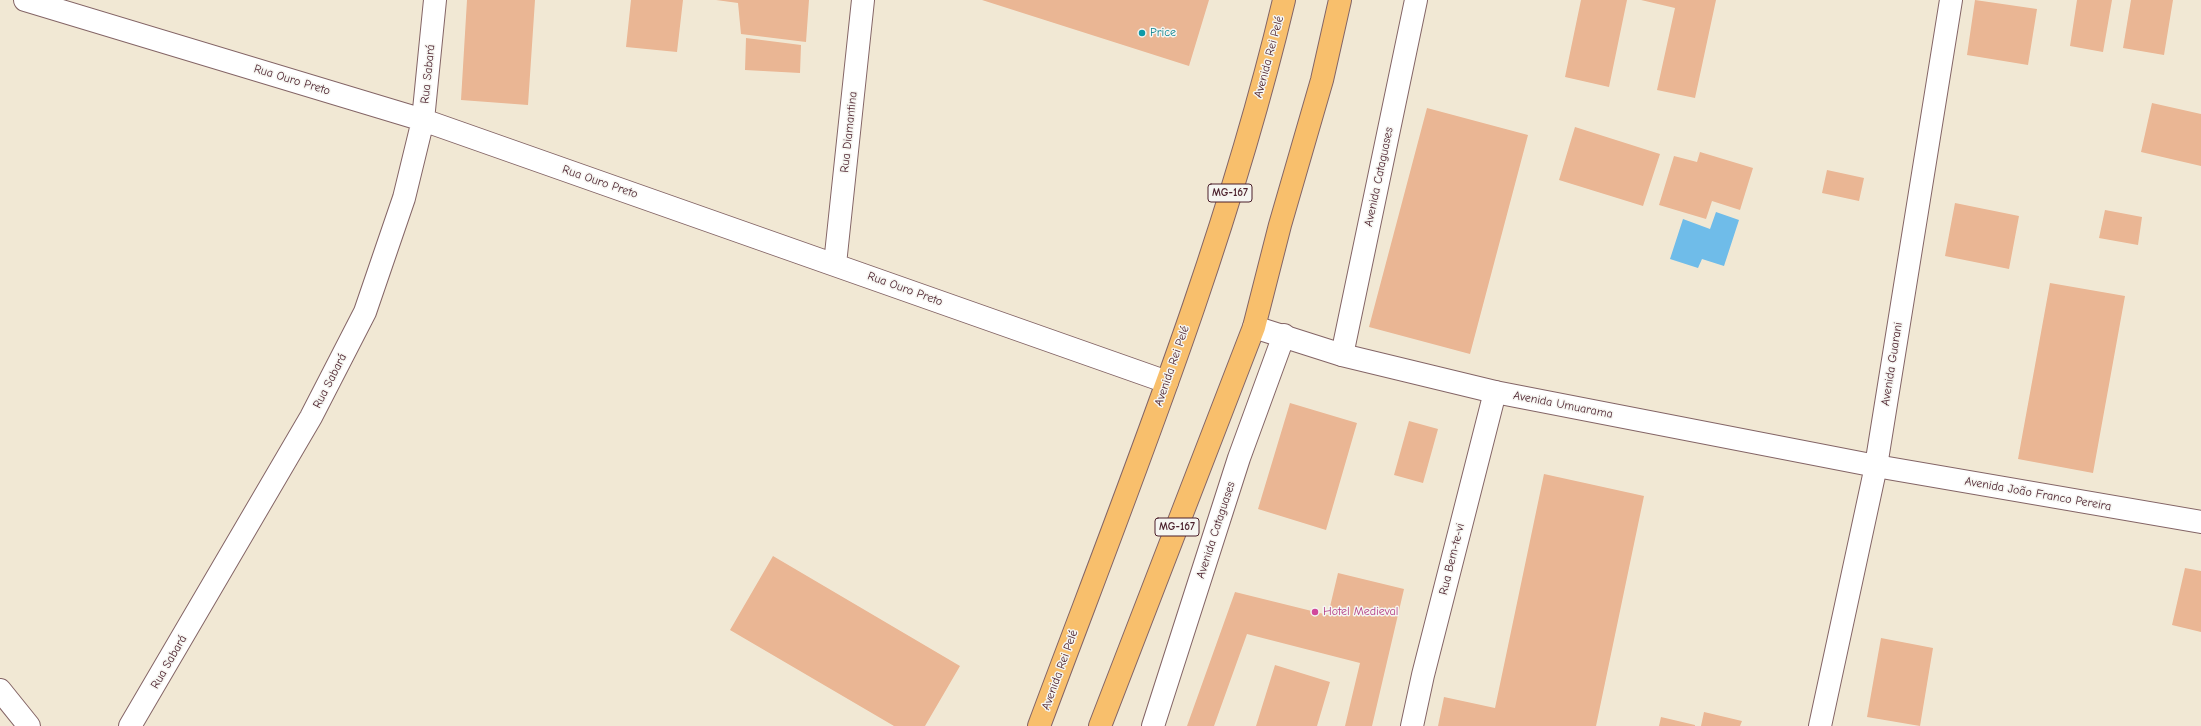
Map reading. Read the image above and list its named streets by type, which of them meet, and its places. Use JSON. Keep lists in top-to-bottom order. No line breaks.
{"streets":{"main road":["Avenida Rei Pelé","MG-167"],"street":["Rua Sabará","Rua Ouro Preto","Rua Diamantina","Avenida Cataguases","Avenida Guarani","Avenida Umuarama","Avenida João Franco Pereira","Rua Bem-te-vi"]},"crossings":[["Avenida Rei Pelé","Rua Ouro Preto"],["Rua Sabará","Rua Ouro Preto"],["Rua Ouro Preto","Rua Diamantina"],["Avenida Cataguases","Avenida Umuarama"],["MG-167","Avenida Umuarama"],["Avenida Guarani","Avenida Umuarama"],["Avenida Guarani","Avenida João Franco Pereira"],["Avenida Umuarama","Avenida João Franco Pereira"],["Avenida Umuarama","Rua Bem-te-vi"]],"places":["Price","Hotel Medieval"]}
